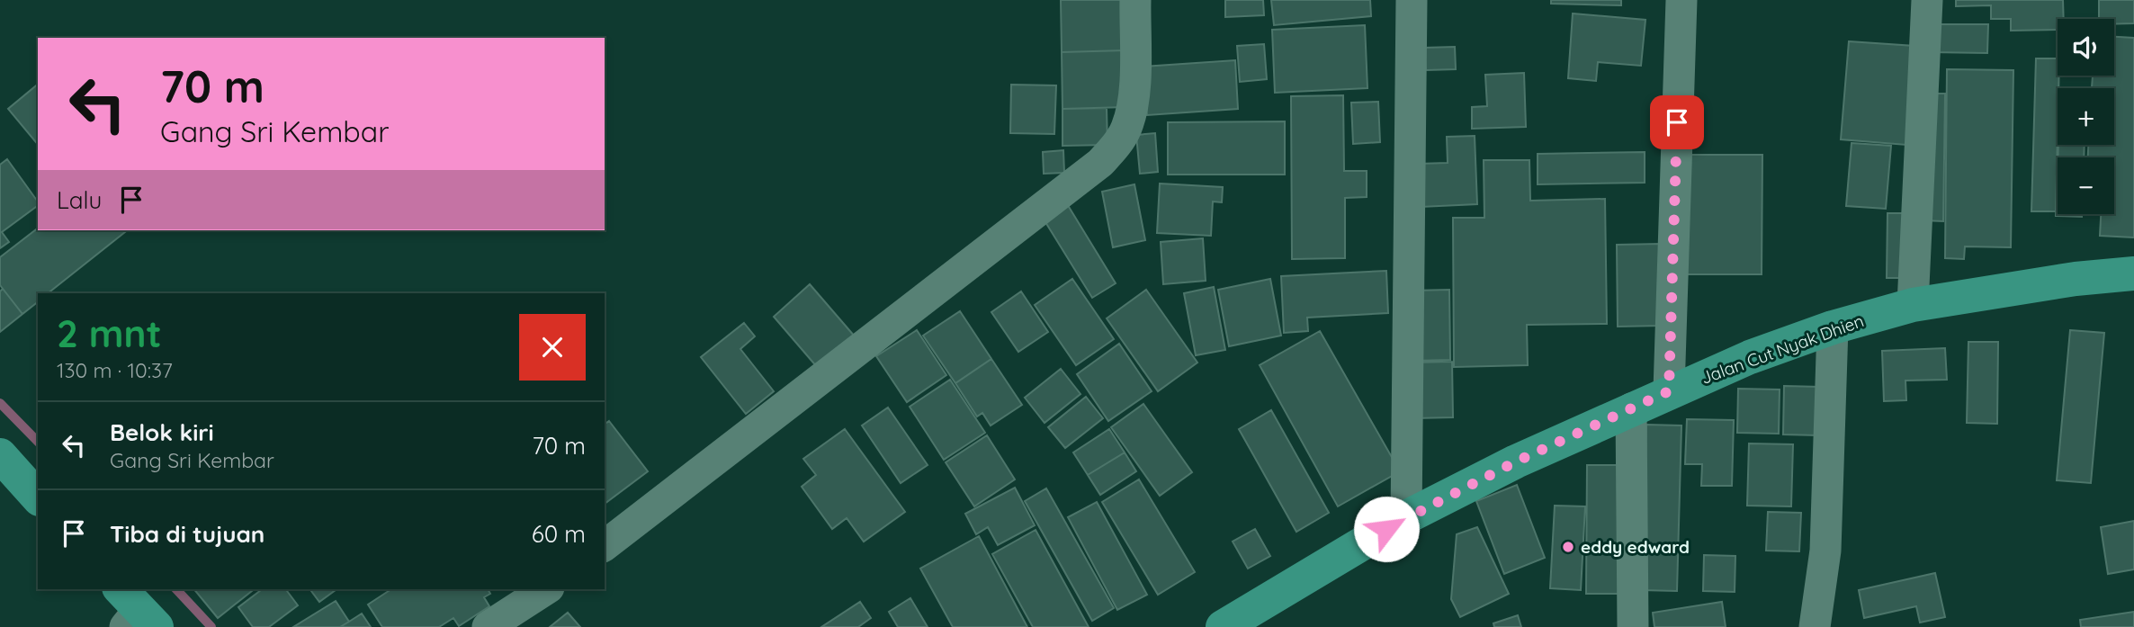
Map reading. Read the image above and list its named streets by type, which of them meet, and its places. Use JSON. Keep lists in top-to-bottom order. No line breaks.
{"streets":{"main road":["Jalan Cut Nyak Dhien"]},"places":["eddy edward"],"page":{"map_buttons":["+","−"],"turn":["70 m","Gang Sri Kembar"],"then":"Lalu","heading":["2 mnt","130 m · 10:37"],"list":[{"name":"Belok kiri","note":"Gang Sri Kembar","value":"70 m"},{"name":"Tiba di tujuan","value":"60 m"}]}}
